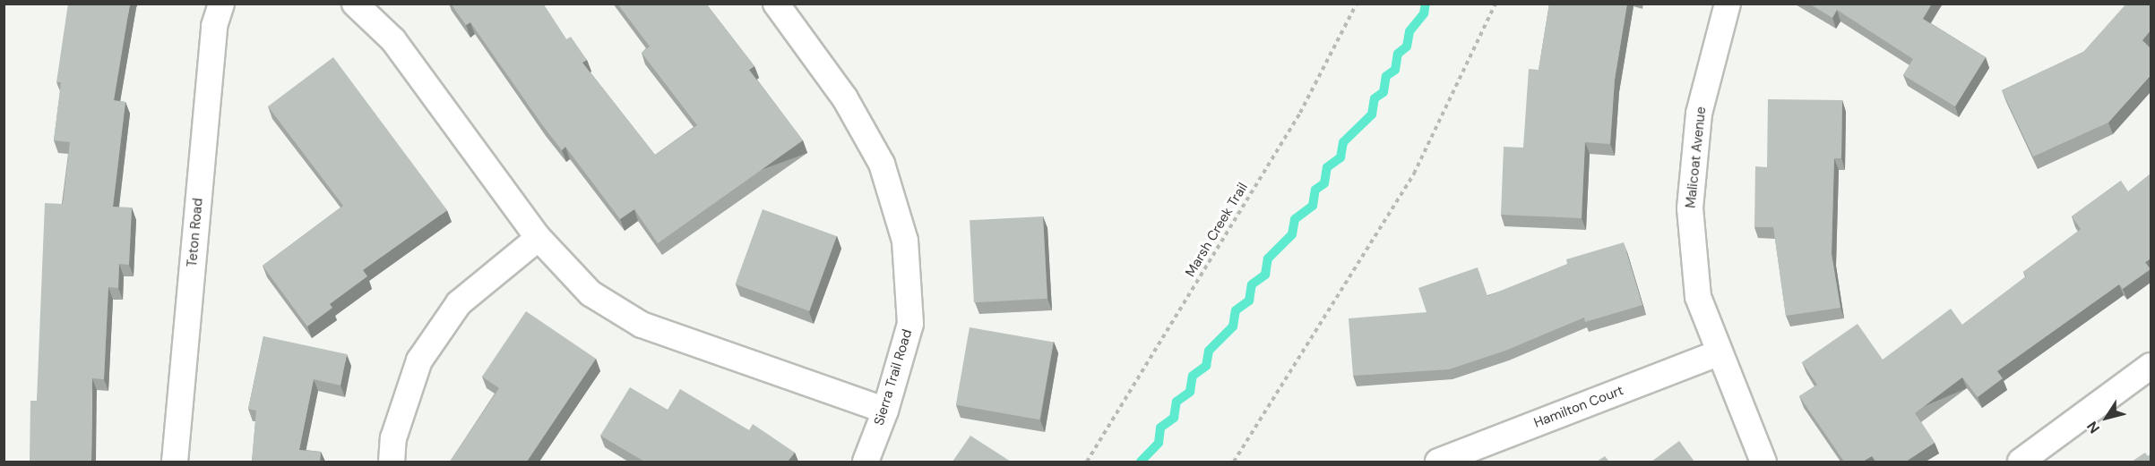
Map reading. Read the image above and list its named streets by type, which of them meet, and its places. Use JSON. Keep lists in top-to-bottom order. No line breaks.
{"streets":{"street":["Malicoat Avenue","Teton Road","Sierra Trail Road","Hamilton Court"],"path":["Marsh Creek Trail"]},"crossings":[["Malicoat Avenue","Hamilton Court"]],"north":"bottom left"}
